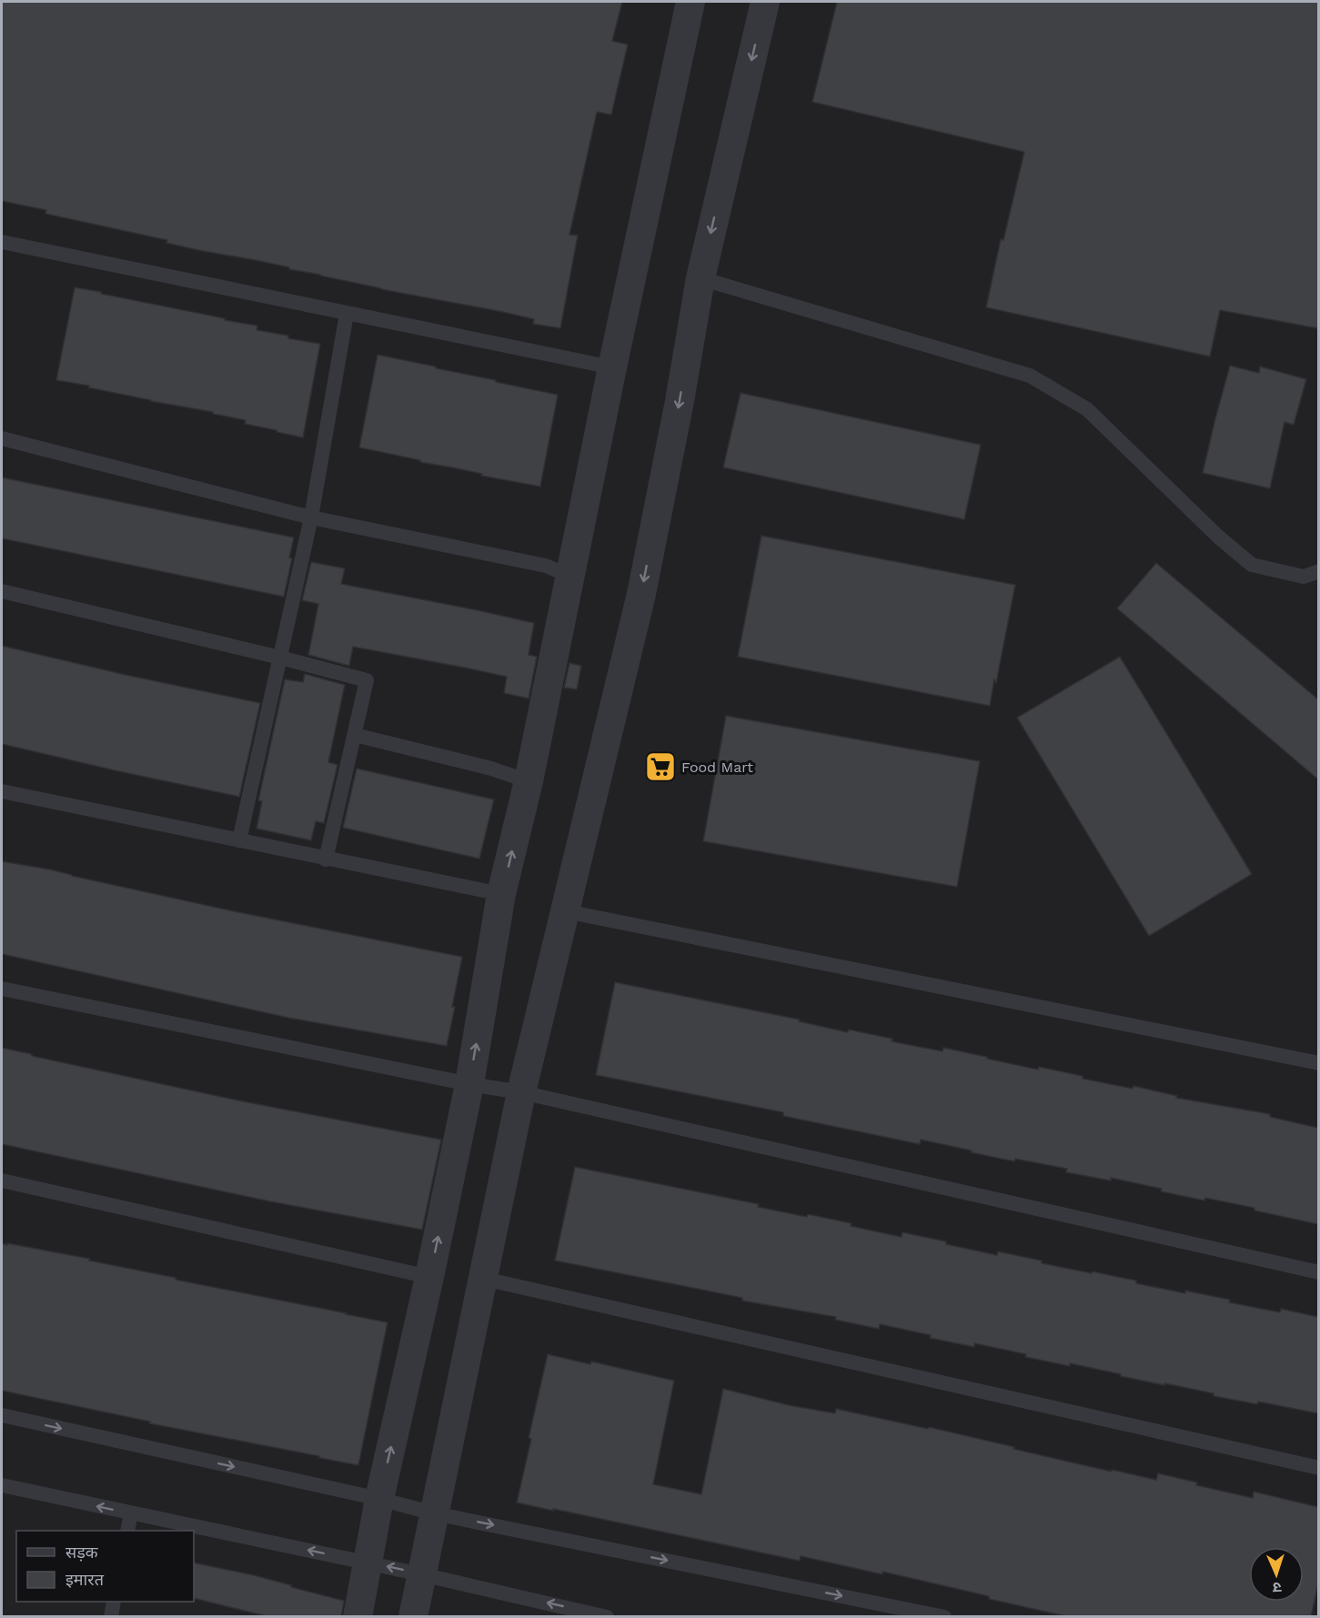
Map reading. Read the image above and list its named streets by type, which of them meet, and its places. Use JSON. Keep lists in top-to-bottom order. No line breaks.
{"places":{"supermarket":["Food Mart"]},"legend":["सड़क","इमारत"],"north":"bottom"}
